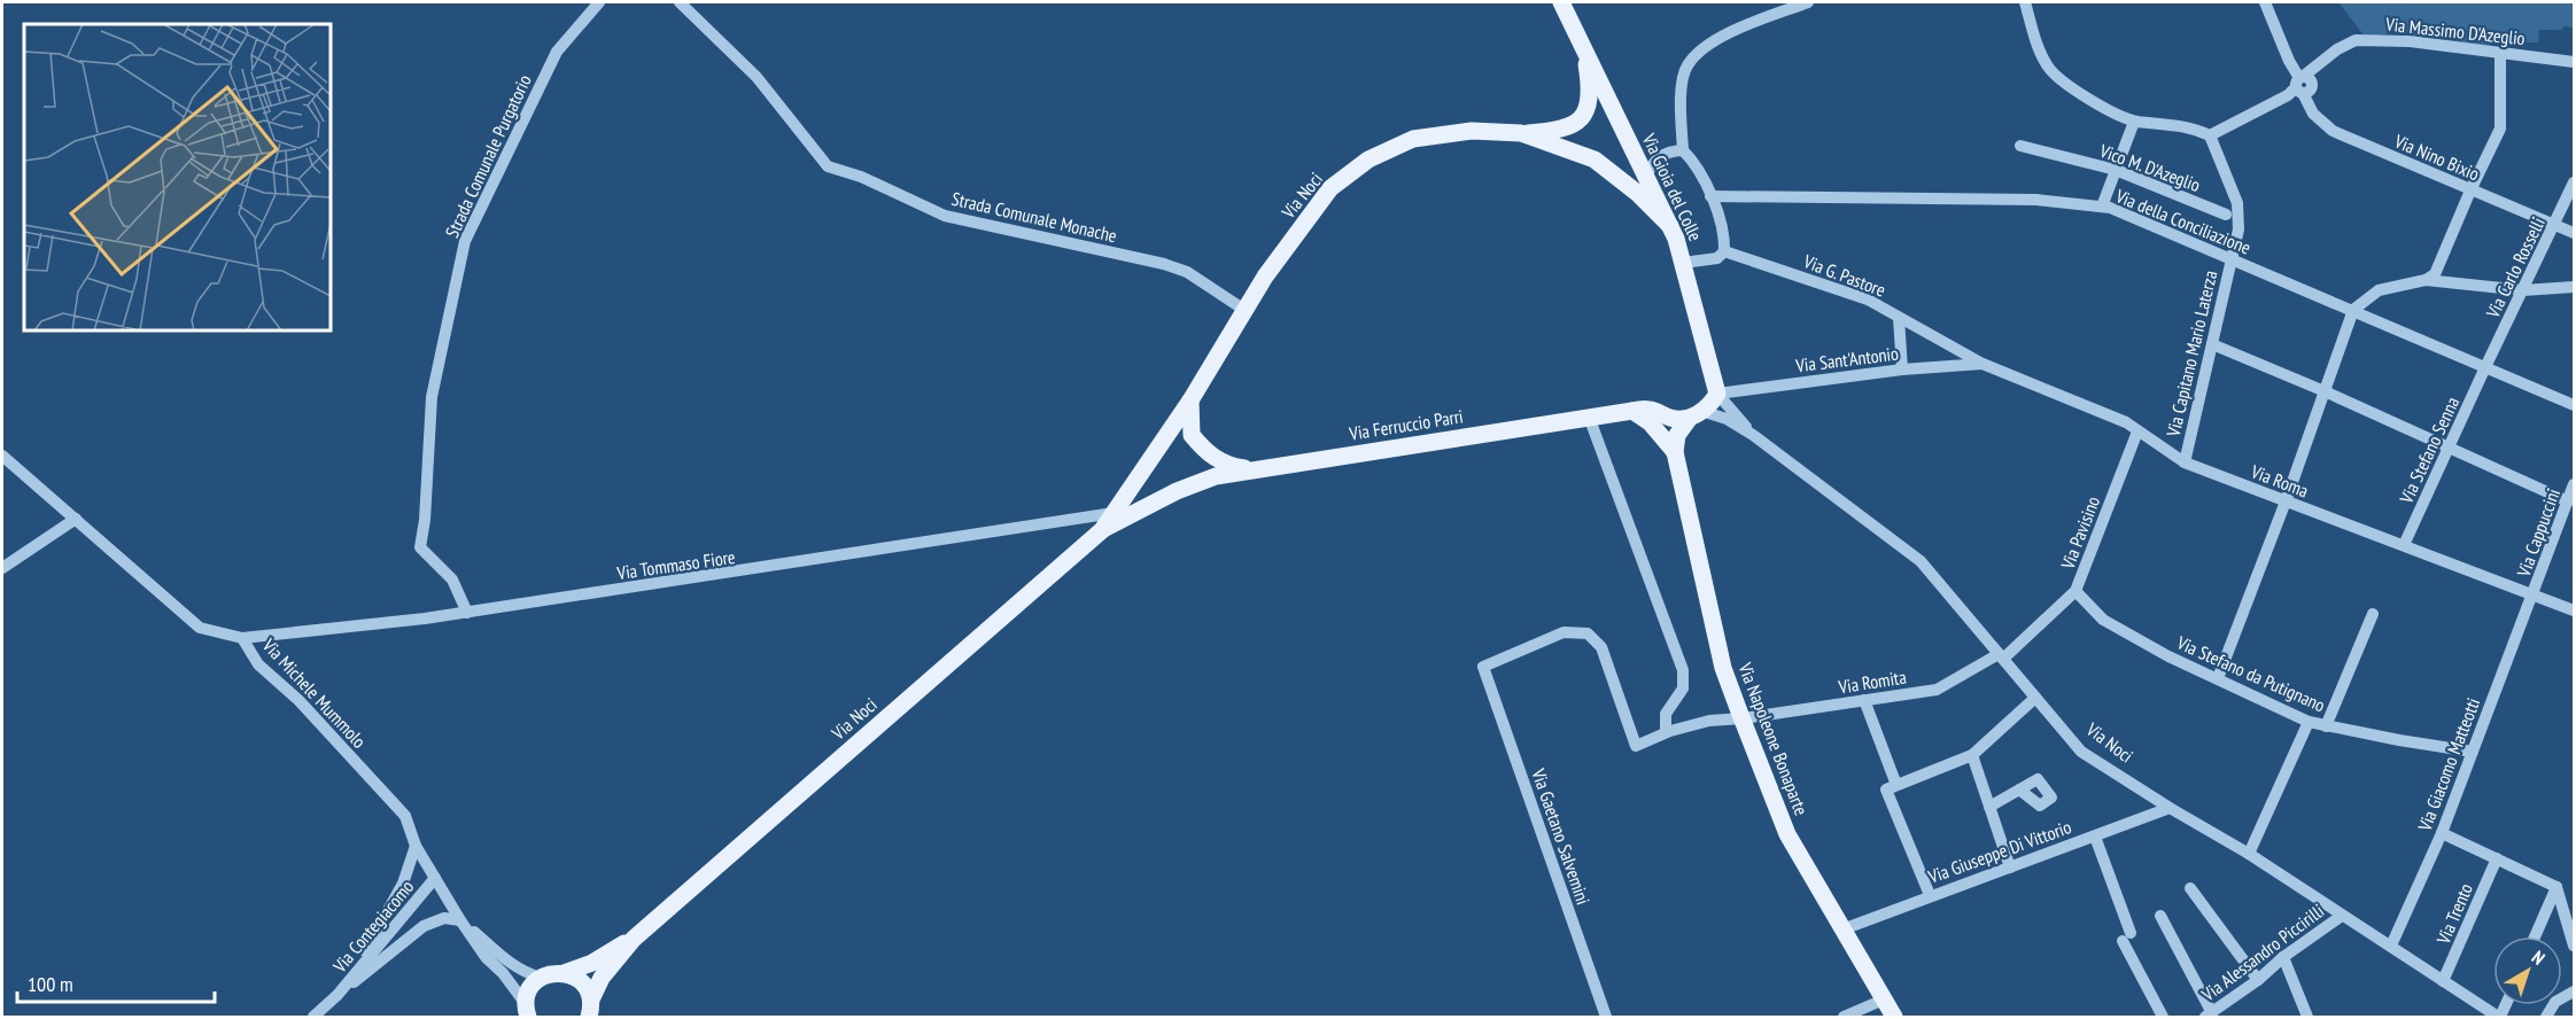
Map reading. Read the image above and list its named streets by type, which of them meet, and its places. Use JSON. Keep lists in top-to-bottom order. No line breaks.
{"streets":{"main road":["Via Gioia del Colle","Via Noci","Via Ferruccio Parri","Via Napoleone Bonaparte"],"street":["Via Massimo D'Azeglio","Strada Comunale Purgatorio","Via Nino Bixio","Vico M. D'Azeglio","Strada Comunale Monache","Via della Conciliazione","Via Carlo Rosselli","Via G. Pastore","Via Capitano Mario Laterza","Via Sant'Antonio","Via Stefano Senna","Via Roma","Via Pavisino","Via Cappuccini","Via Tommaso Fiore","Via Stefano da Putignano","Via Romita","Via Michele Mummolo","Via Giacomo Matteotti","Via Gaetano Salvemini","Via Giuseppe Di Vittorio","Via Trento","Via Contegiacomo","Via Alessandro Piccirilli"]},"crossings":[["Via Massimo D'Azeglio","Via Nino Bixio"],["Via Massimo D'Azeglio","Via Capitano Mario Laterza"],["Strada Comunale Purgatorio","Via Tommaso Fiore"],["Via Nino Bixio","Via Carlo Rosselli"],["Via Gioia del Colle","Via Noci"],["Via Gioia del Colle","Via Sant'Antonio"],["Via Noci","Strada Comunale Monache"],["Via Noci","Via Sant'Antonio"],["Via Noci","Via Ferruccio Parri"],["Via Noci","Via Pavisino"],["Via Noci","Via Tommaso Fiore"],["Via Noci","Via Romita"],["Via Noci","Via Michele Mummolo"],["Via Noci","Via Giacomo Matteotti"],["Via Noci","Via Giuseppe Di Vittorio"],["Via Noci","Via Trento"],["Via Noci","Via Alessandro Piccirilli"],["Via della Conciliazione","Via Carlo Rosselli"],["Via della Conciliazione","Via Capitano Mario Laterza"],["Via della Conciliazione","Via Stefano Senna"],["Via Carlo Rosselli","Via Stefano Senna"],["Via G. Pastore","Via Sant'Antonio"],["Via G. Pastore","Via Roma"],["Via Capitano Mario Laterza","Via Roma"],["Via Sant'Antonio","Via Roma"],["Via Ferruccio Parri","Via Napoleone Bonaparte"],["Via Stefano Senna","Via Roma"],["Via Roma","Via Pavisino"],["Via Roma","Via Cappuccini"],["Via Roma","Via Giacomo Matteotti"],["Via Pavisino","Via Stefano da Putignano"],["Via Pavisino","Via Romita"],["Via Cappuccini","Via Giacomo Matteotti"],["Via Tommaso Fiore","Via Michele Mummolo"],["Via Stefano da Putignano","Via Giacomo Matteotti"],["Via Romita","Via Napoleone Bonaparte"],["Via Romita","Via Gaetano Salvemini"],["Via Michele Mummolo","Via Contegiacomo"],["Via Napoleone Bonaparte","Via Giuseppe Di Vittorio"]],"scale_bar":"100 m","north":"top right"}
